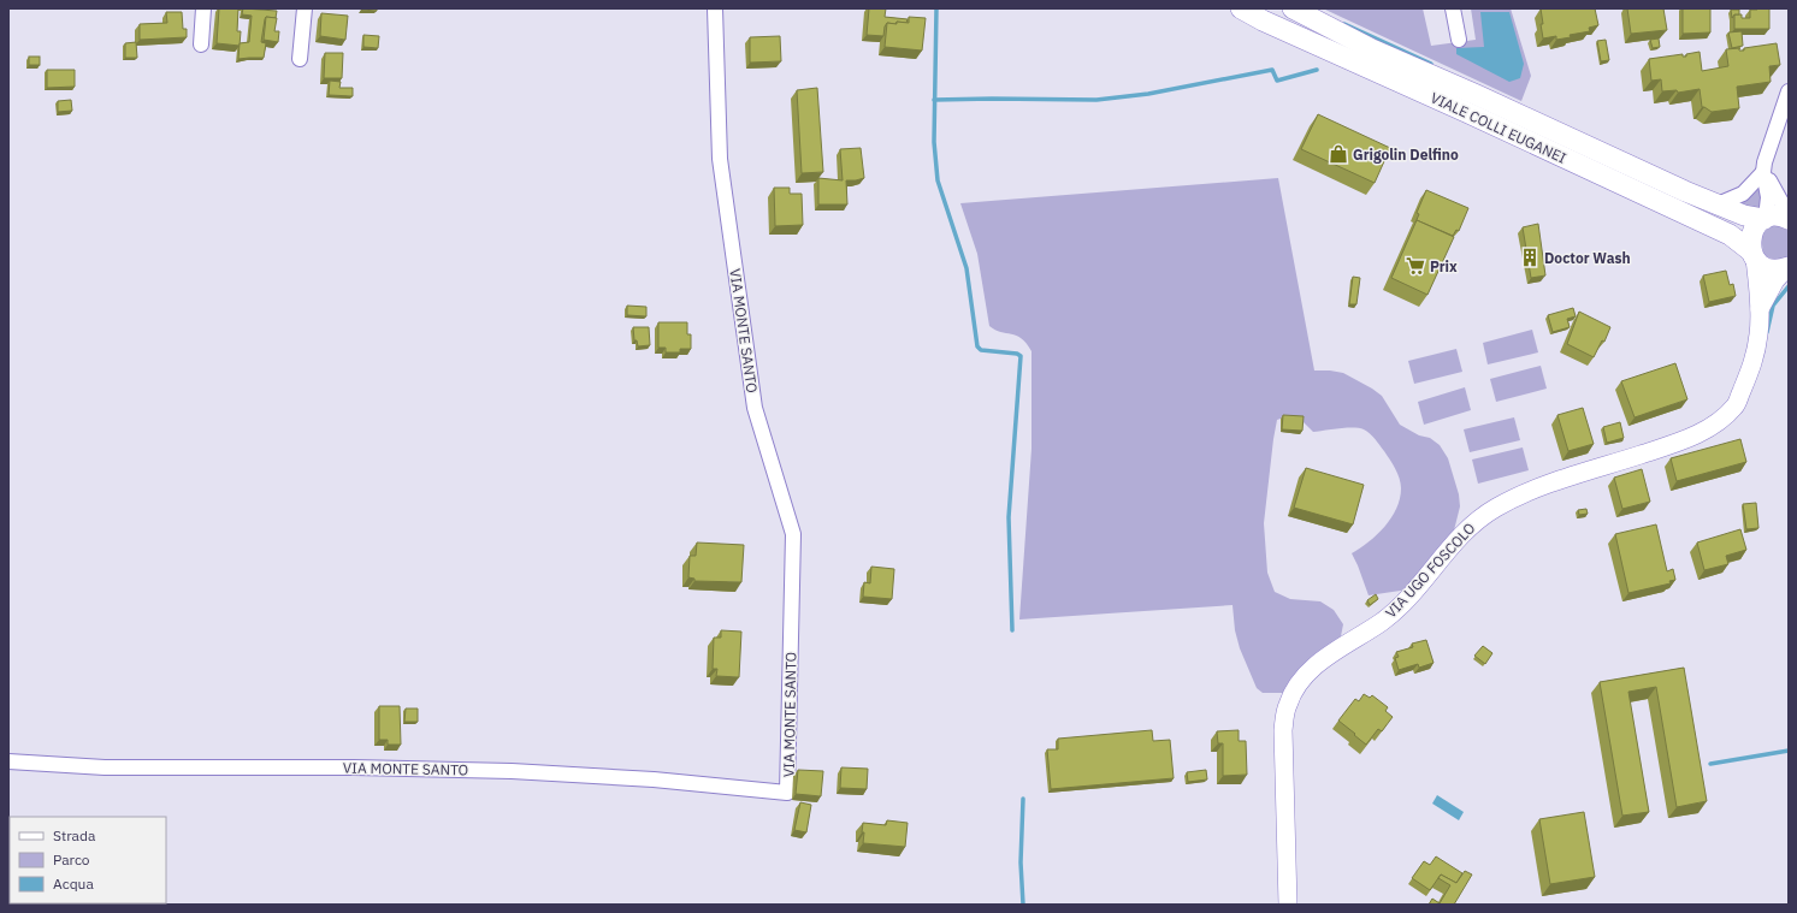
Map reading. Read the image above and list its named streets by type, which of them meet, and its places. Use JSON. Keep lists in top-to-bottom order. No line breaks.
{"streets":{"main road":["VIALE COLLI EUGANEI"],"street":["VIA MONTE SANTO","VIA UGO FOSCOLO"]},"crossings":[["VIALE COLLI EUGANEI","VIA UGO FOSCOLO"]],"places":{"shop":["Grigolin Delfino"],"building":["Doctor Wash"],"supermarket":["Prix"]},"legend":["Strada","Parco","Acqua"]}
